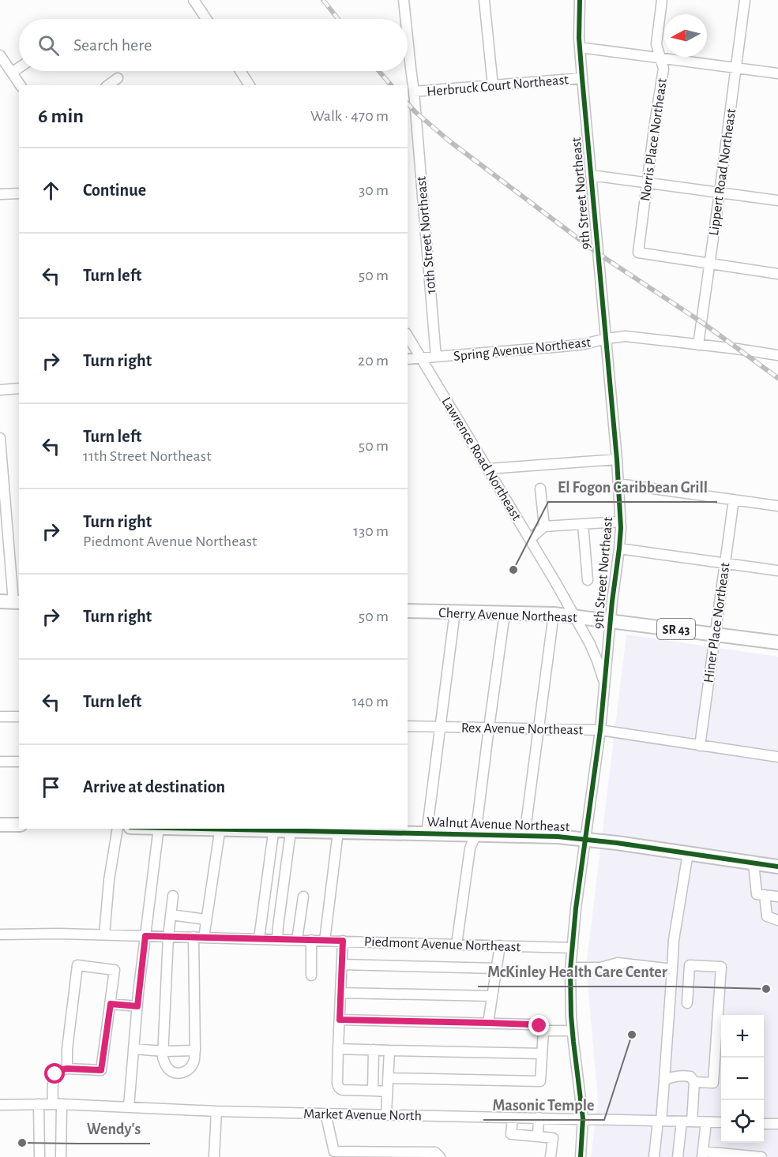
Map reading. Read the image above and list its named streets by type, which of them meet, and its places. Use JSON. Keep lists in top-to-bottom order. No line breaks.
{"streets":{"main road":["Cherry Avenue Northeast","SR 43","Walnut Avenue Northeast"],"street":["Herbruck Court Northeast","Norris Place Northeast","Lippert Road Northeast","9th Street Northeast","10th Street Northeast","Spring Avenue Northeast","Lawrence Road Northeast","Hiner Place Northeast","Rex Avenue Northeast","Piedmont Avenue Northeast","Market Avenue North"]},"crossings":[["Herbruck Court Northeast","9th Street Northeast"],["Herbruck Court Northeast","10th Street Northeast"],["Norris Place Northeast","Lippert Road Northeast"],["Lippert Road Northeast","Spring Avenue Northeast"],["9th Street Northeast","Spring Avenue Northeast"],["9th Street Northeast","Lawrence Road Northeast"],["9th Street Northeast","Cherry Avenue Northeast"],["9th Street Northeast","Rex Avenue Northeast"],["9th Street Northeast","Walnut Avenue Northeast"],["9th Street Northeast","Piedmont Avenue Northeast"],["9th Street Northeast","Market Avenue North"],["10th Street Northeast","Spring Avenue Northeast"],["Spring Avenue Northeast","Lawrence Road Northeast"],["Lawrence Road Northeast","Cherry Avenue Northeast"],["Cherry Avenue Northeast","Hiner Place Northeast"],["Hiner Place Northeast","Rex Avenue Northeast"]],"places":["El Fogon Caribbean Grill","McKinley Health Care Center","Masonic Temple","Wendy's"],"north":"left","page":{"search":"Search here","heading":["6 min","Walk · 470 m"],"list":[["Continue","30 m"],["Turn left","50 m"],["Turn right","20 m"],["Turn left","11th Street Northeast","50 m"],["Turn right","Piedmont Avenue Northeast","130 m"],["Turn right","50 m"],["Turn left","140 m"],"Arrive at destination"],"map_buttons":["+","−"]}}
